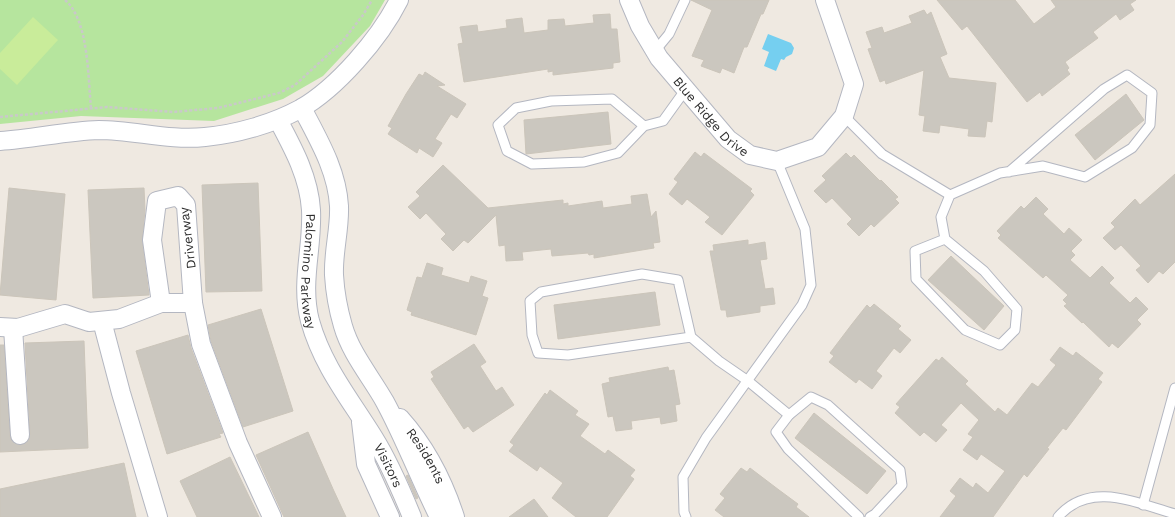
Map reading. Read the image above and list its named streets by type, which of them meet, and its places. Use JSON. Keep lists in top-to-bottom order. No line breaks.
{"streets":{"street":["Blue Ridge Drive","Driverway","Palomino Parkway","Residents","Visitors"]},"crossings":[["Palomino Parkway","Residents"],["Palomino Parkway","Visitors"],["Residents","Visitors"]]}
